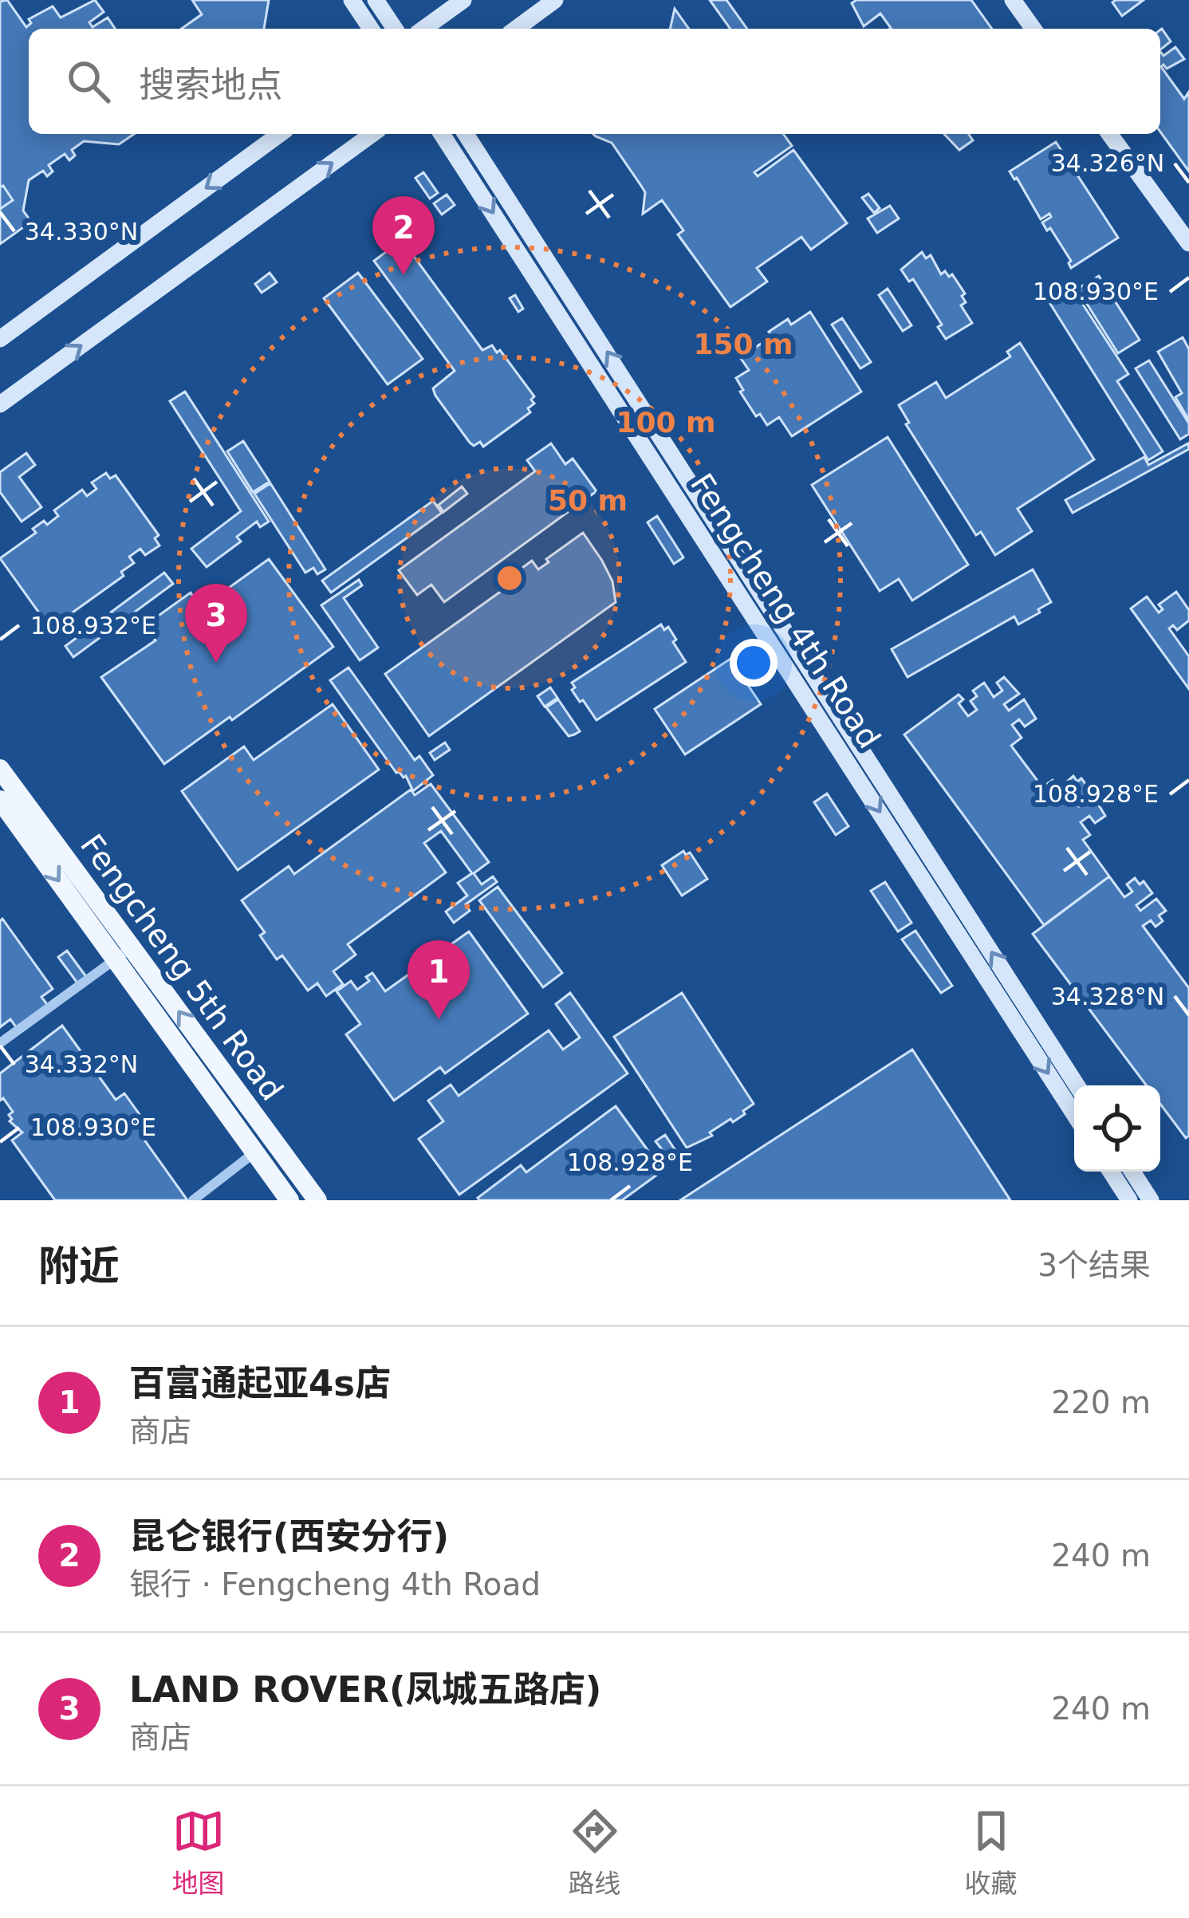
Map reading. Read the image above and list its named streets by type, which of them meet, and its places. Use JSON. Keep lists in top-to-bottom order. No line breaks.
{"streets":{"main road":["Fengcheng 5th Road"],"street":["Fengcheng 4th Road"]},"page":{"search":"搜索地点","pins":["2","3","1"],"heading":["附近","3个结果"],"list":[{"mark":"1","name":"百富通起亚4s店","note":"商店","value":"220 m"},{"mark":"2","name":"昆仑银行(西安分行)","note":"银行 · Fengcheng 4th Road","value":"240 m"},{"mark":"3","name":"LAND ROVER(凤城五路店)","note":"商店","value":"240 m"}],"nav":["地图","路线","收藏"]},"coordinates":["34.326°N","34.330°N","108.930°E","108.932°E","108.928°E","34.328°N","34.332°N"],"rings":["150 m","100 m","50 m"]}
